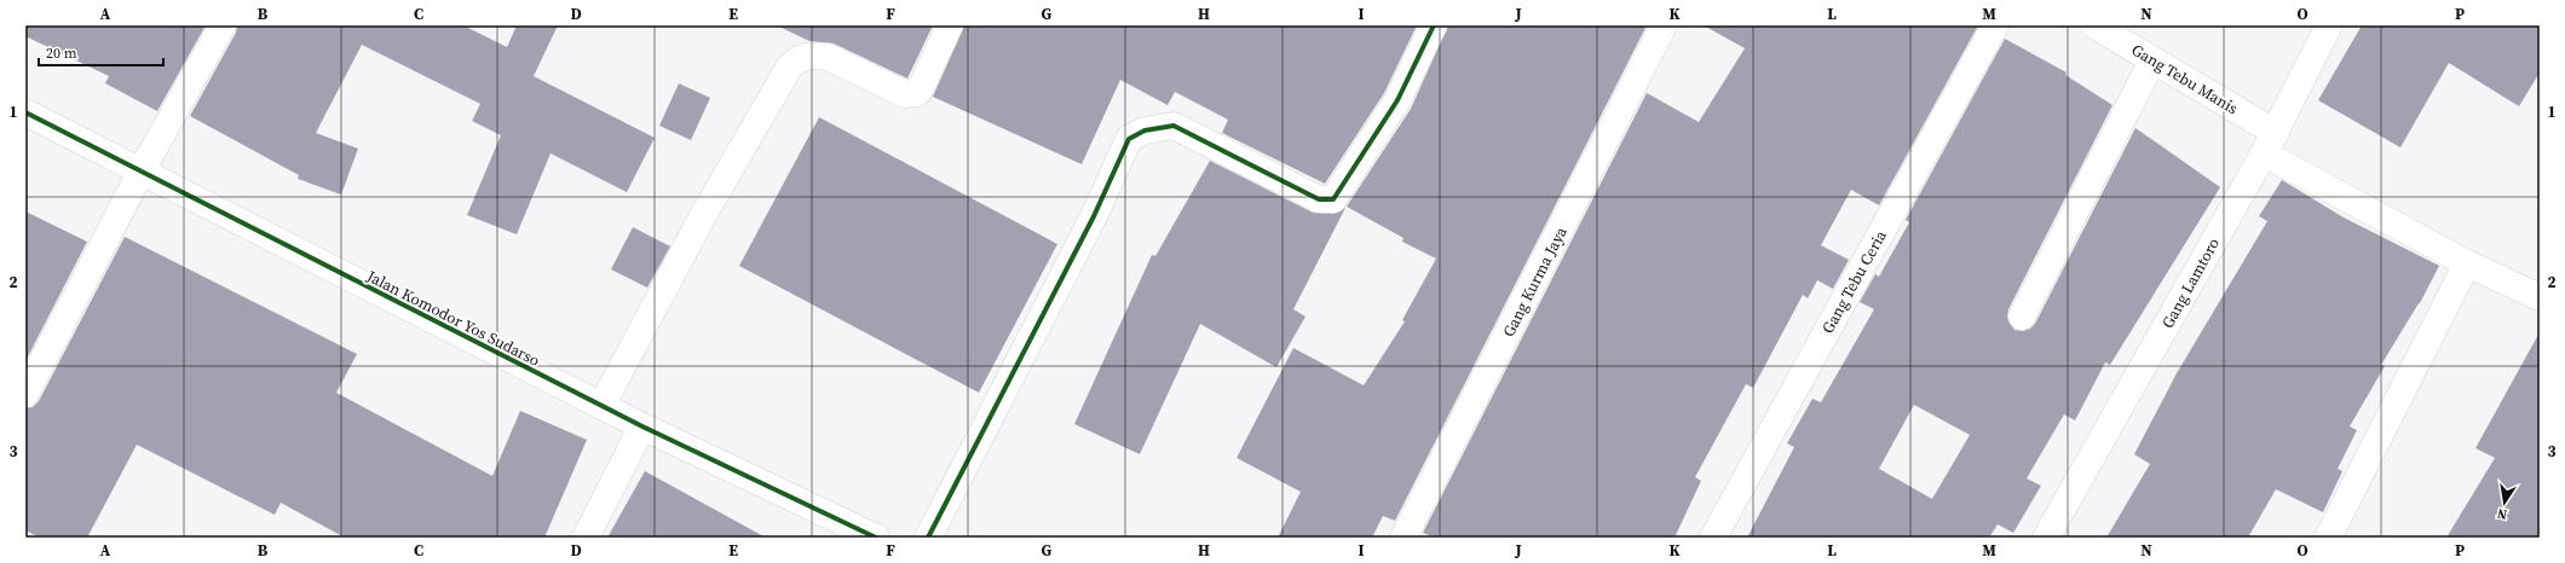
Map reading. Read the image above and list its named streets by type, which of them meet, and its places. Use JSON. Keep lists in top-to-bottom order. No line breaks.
{"streets":{"street":["Gang Tebu Manis","Gang Kurma Jaya","Gang Tebu Ceria","Gang Lamtoro","Jalan Komodor Yos Sudarso"]},"crossings":[["Gang Tebu Manis","Gang Lamtoro"]],"scale_bar":"20 m","north":"bottom","grid":{"columns":["A","B","C","D","E","F","G","H","I","J","K","L","M","N","O","P"],"rows":["1","2","3"]}}
